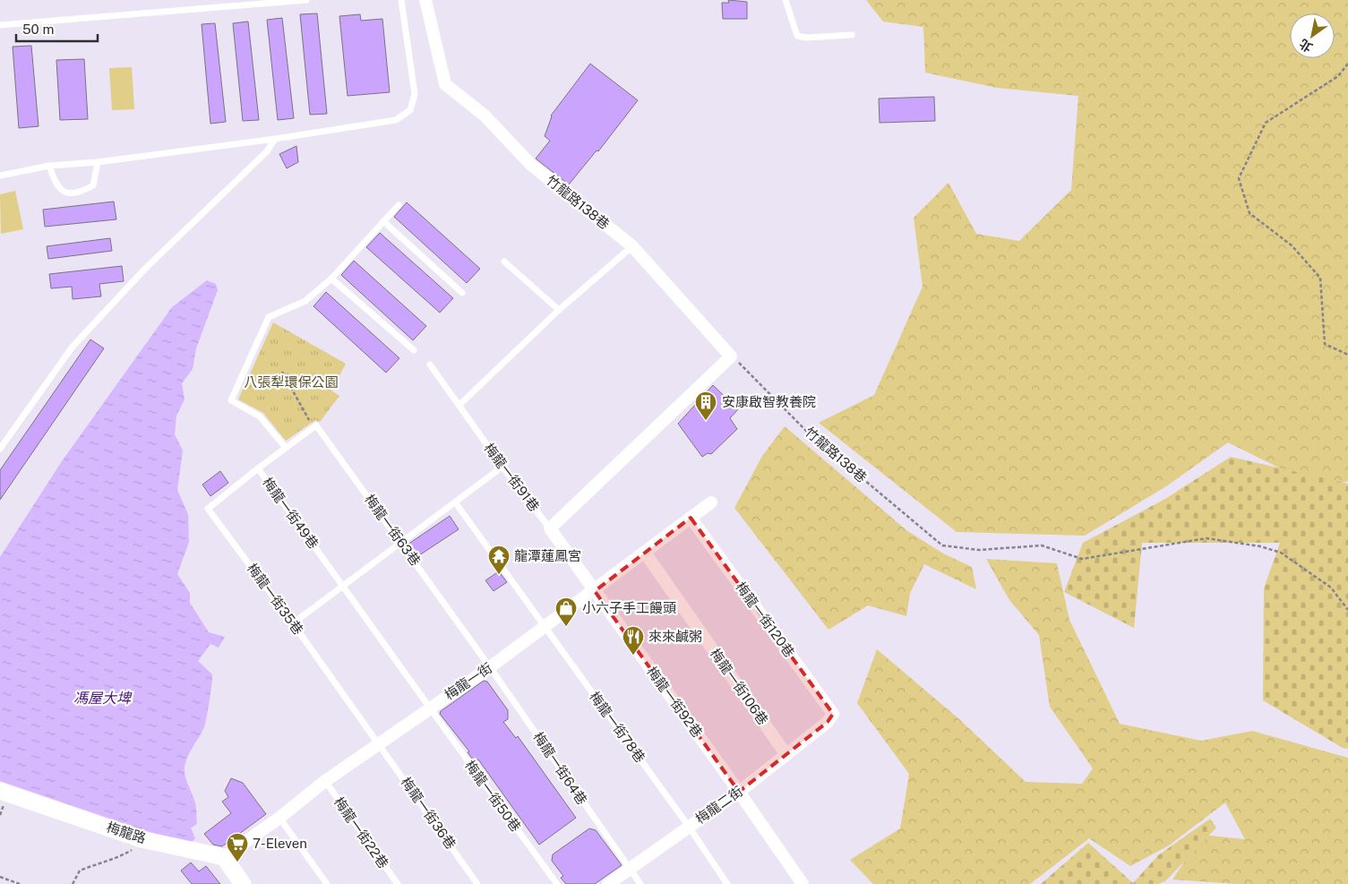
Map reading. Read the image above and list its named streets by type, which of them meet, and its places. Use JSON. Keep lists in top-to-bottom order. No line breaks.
{"streets":{"street":["竹龍路138巷","梅龍一街91巷","梅龍一街120巷","梅龍一街","梅龍一街106巷","梅龍一街92巷","梅龍二街","梅龍路"],"lane":["梅龍一街49巷","梅龍一街63巷","梅龍一街35巷","梅龍一街78巷","梅龍一街64巷","梅龍一街50巷","梅龍一街36巷","梅龍一街22巷"]},"crossings":[["梅龍一街91巷","梅龍一街"],["梅龍一街91巷","梅龍一街92巷"],["梅龍一街49巷","梅龍一街35巷"],["梅龍一街49巷","梅龍一街"],["梅龍一街49巷","梅龍一街50巷"],["梅龍一街63巷","梅龍一街"],["梅龍一街63巷","梅龍一街64巷"],["梅龍一街35巷","梅龍一街"],["梅龍一街35巷","梅龍一街36巷"],["梅龍一街120巷","梅龍一街"],["梅龍一街120巷","梅龍二街"],["梅龍一街","梅龍一街106巷"],["梅龍一街","梅龍一街92巷"],["梅龍一街","梅龍一街78巷"],["梅龍一街","梅龍一街64巷"],["梅龍一街","梅龍一街50巷"],["梅龍一街","梅龍一街36巷"],["梅龍一街","梅龍路"],["梅龍一街","梅龍一街22巷"],["梅龍一街106巷","梅龍二街"],["梅龍一街92巷","梅龍二街"],["梅龍一街78巷","梅龍二街"],["梅龍一街64巷","梅龍二街"]],"water":["馮屋大埤"],"parks":["八張犁環保公園"],"places":{"building":["安康啟智教養院"],"temple":["龍潭蓮鳳宮"],"shop":["小六子手工饅頭"],"restaurant":["來來鹹粥"],"supermarket":["7-Eleven"]},"scale_bar":"50 m","north":"bottom left"}
